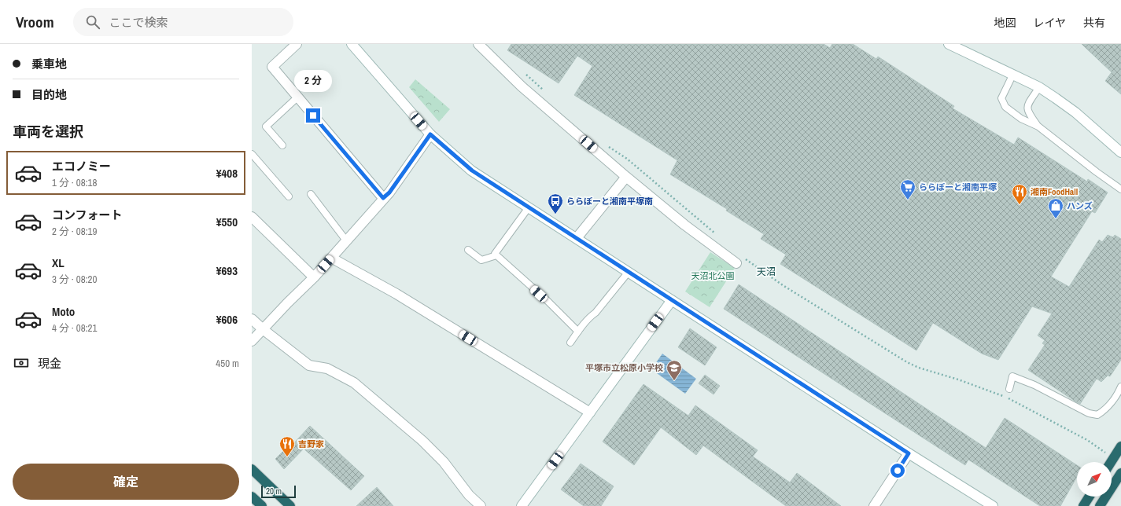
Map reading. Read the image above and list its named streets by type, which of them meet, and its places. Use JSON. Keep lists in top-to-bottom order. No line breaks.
{"districts":["天沼"],"parks":["天沼北公園"],"places":{"supermarket":["ららぽーと湘南平塚"],"restaurant":["湘南FoodHall","吉野家"],"bus stop":["ららぽーと湘南平塚南"],"shop":["ハンズ"],"school or university":["平塚市立松原小学校"]},"scale_bar":"20 m","north":"top right","page":{"header":"Vroom","search":"ここで検索","nav":["地図","レイヤ","共有"],"banner":["乗車地","目的地"],"bubble":"2 分","heading":"車両を選択","list":[{"name":"エコノミー","note":"1 分 · 08:18","value":"¥408"},{"name":"コンフォート","note":"2 分 · 08:19","value":"¥550"},{"name":"XL","note":"3 分 · 08:20","value":"¥693"},{"name":"Moto","note":"4 分 · 08:21","value":"¥606"}],"pay":["現金","450 m"],"buttons":"確定","scale":"20 m"}}
